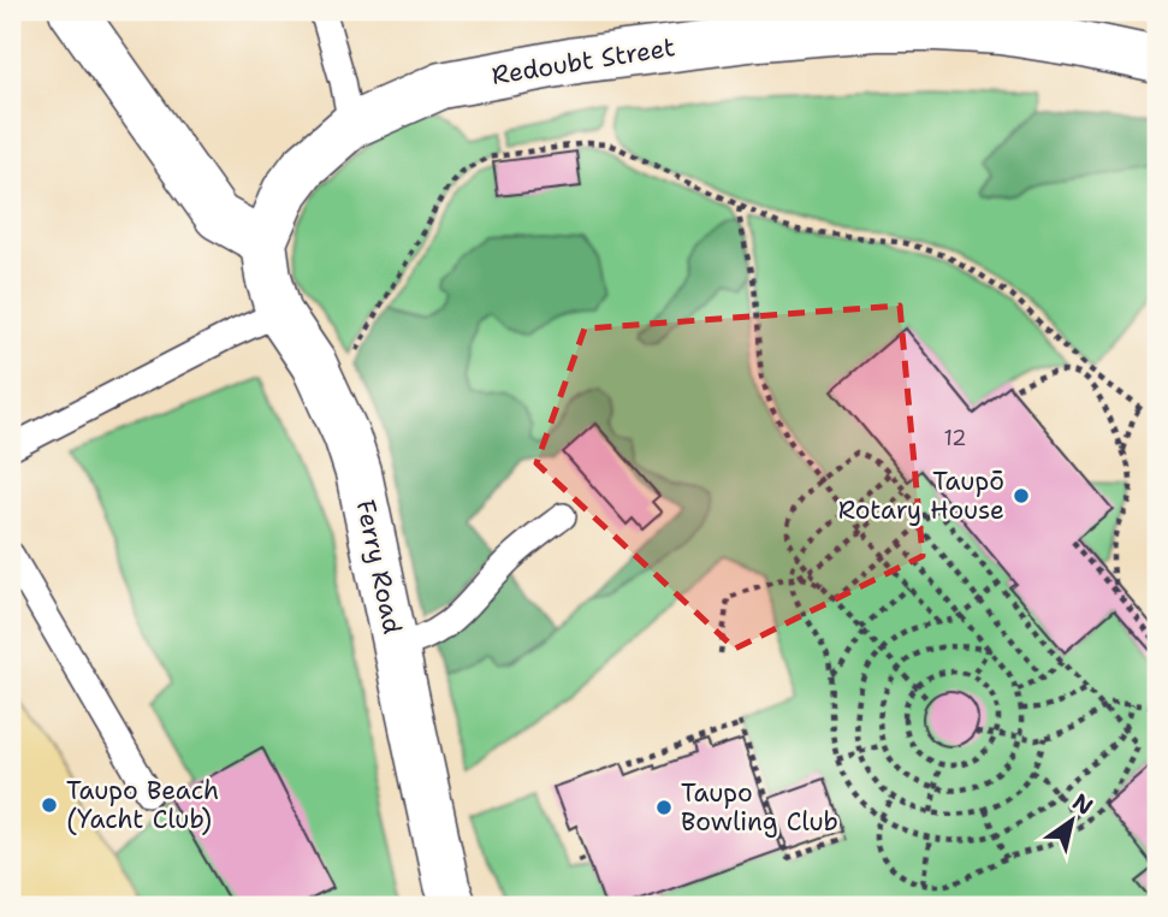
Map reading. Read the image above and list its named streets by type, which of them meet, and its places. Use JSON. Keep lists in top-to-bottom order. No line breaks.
{"streets":{"street":["Redoubt Street","Ferry Road"]},"places":["Taupō Rotary House","Taupo Beach (Yacht Club)","Taupo Bowling Club"],"house_numbers":["12"],"north":"top right"}
